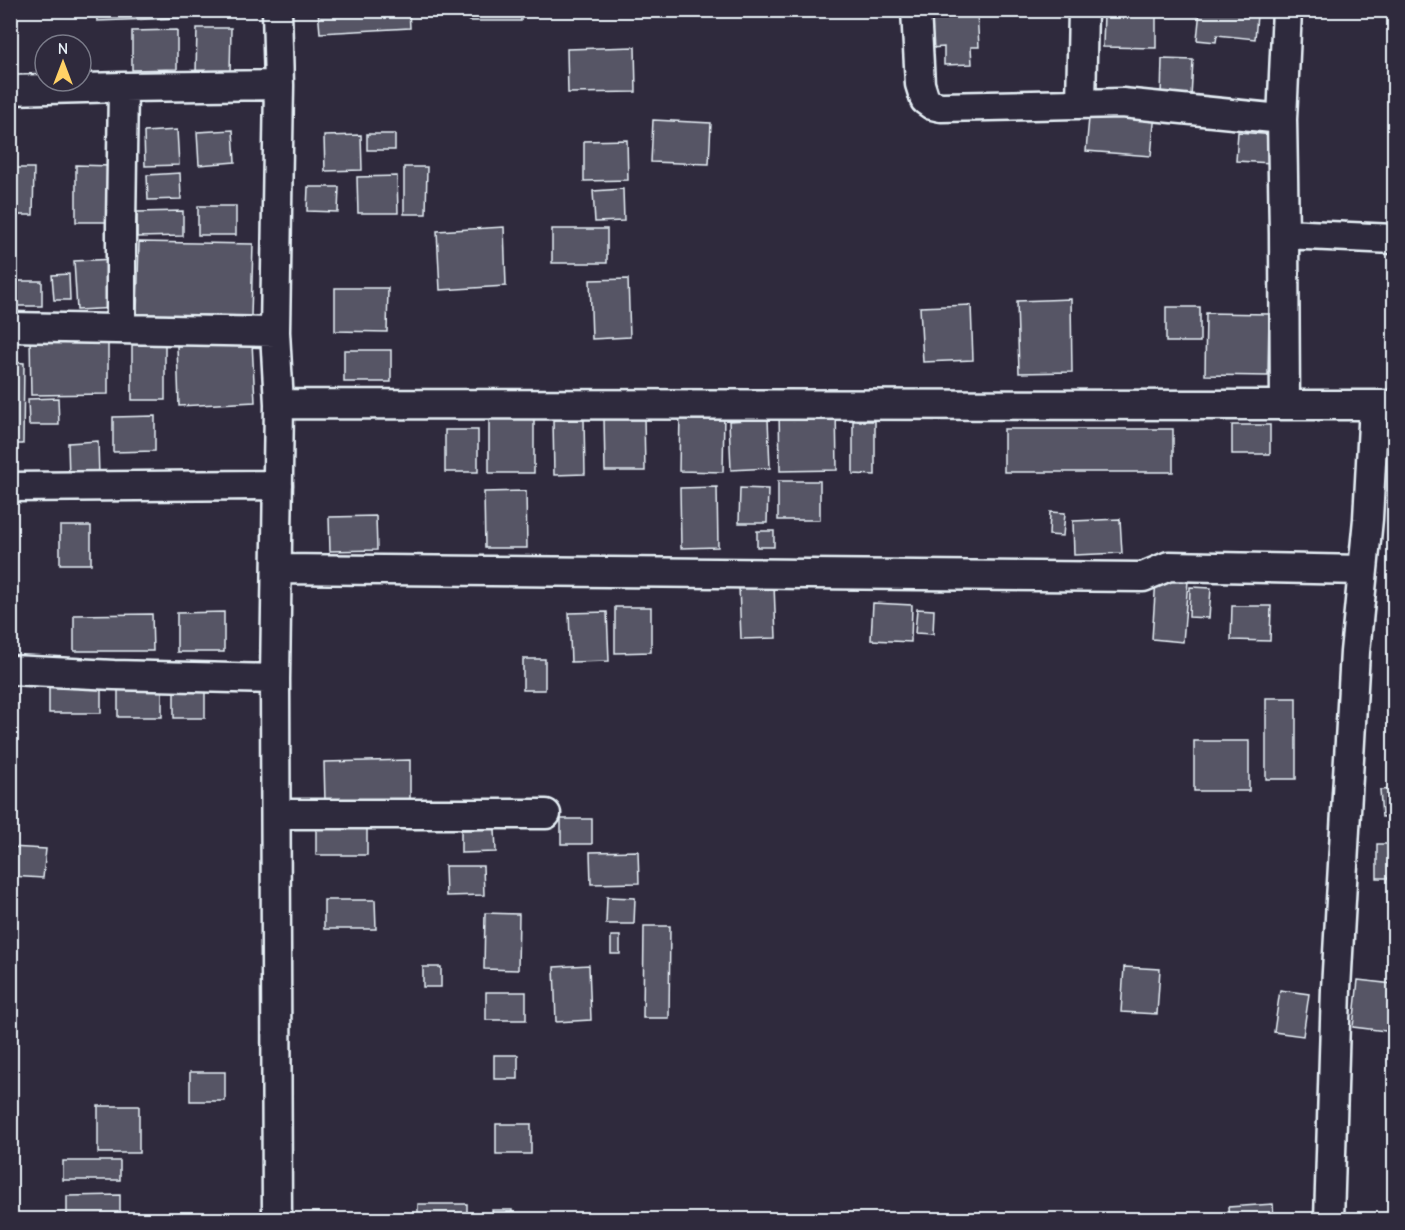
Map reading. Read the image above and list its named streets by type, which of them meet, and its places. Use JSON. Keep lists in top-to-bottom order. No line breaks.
{"north":"top"}
